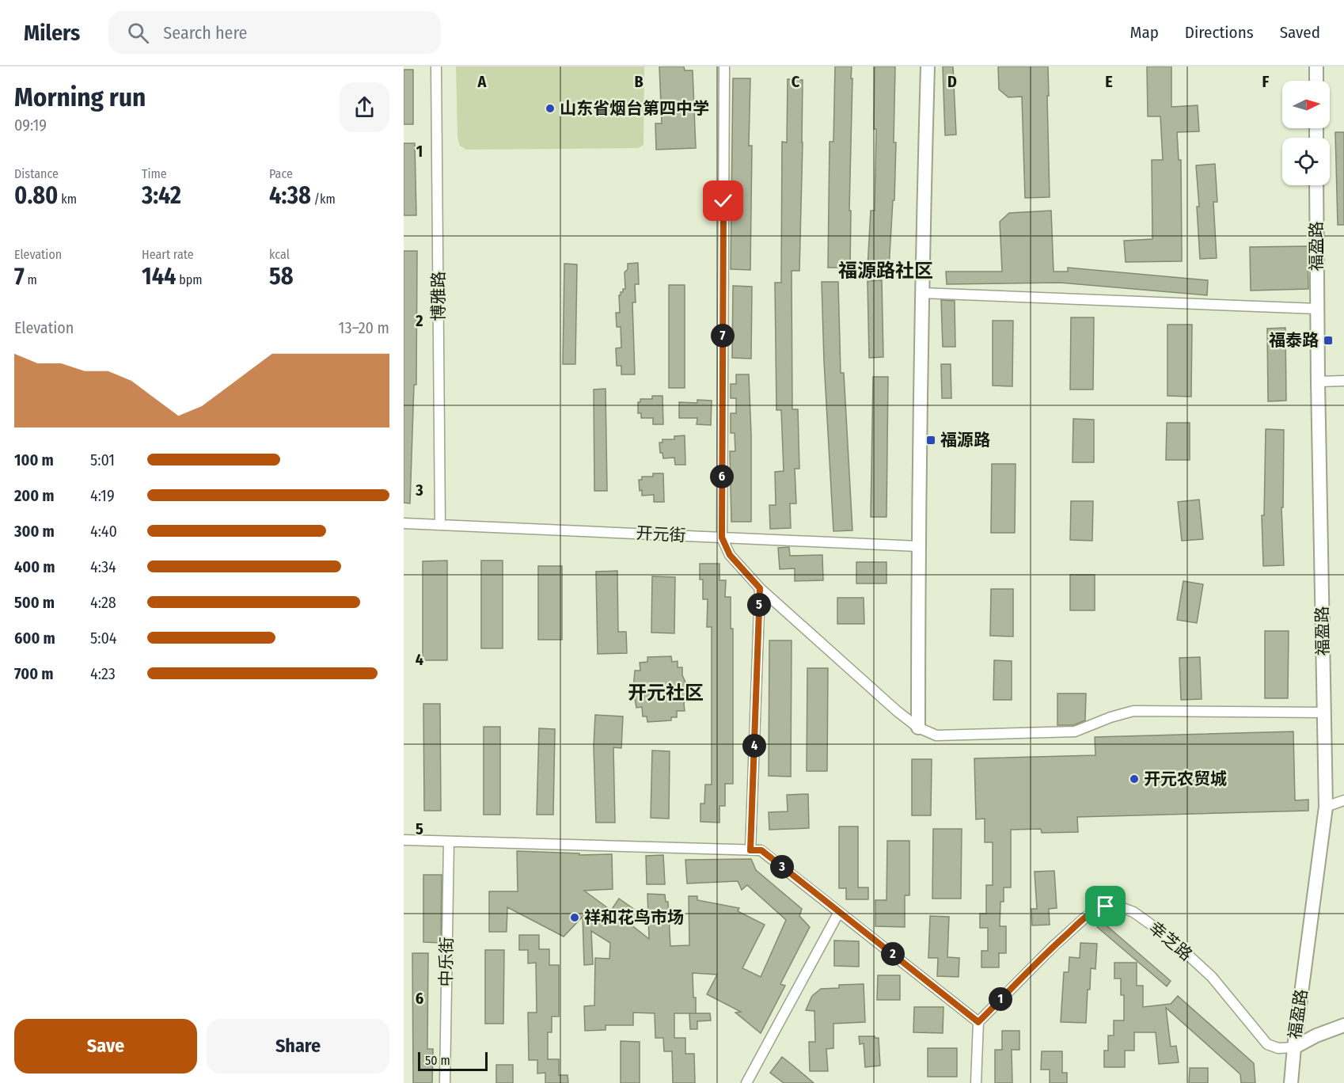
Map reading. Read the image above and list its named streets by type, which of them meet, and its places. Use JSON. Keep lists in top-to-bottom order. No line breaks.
{"streets":{"street":["福盈路","博雅路","开元街","幸芝路","中乐街"]},"crossings":[["福盈路","幸芝路"],["博雅路","开元街"]],"districts":["福源路社区","开元社区"],"places":{"other":["山东省烟台第四中学","开元农贸城","祥和花鸟市场"],"transit":["福泰路","福源路"]},"scale_bar":"50 m","north":"right","page":{"header":"Milers","search":"Search here","nav":["Map","Directions","Saved"],"heading":["Morning run","09:19"],"stats":[["Distance","0.80 km"],["Time","3:42"],["Pace","4:38 /km"],["Elevation","7 m"],["Heart rate","144 bpm"],["kcal","58"]],"chart":["Elevation","13–20 m"],"pins":["7","6","5","4","3","2","1"],"list":[{"name":"100 m","note":"5:01"},{"name":"200 m","note":"4:19"},{"name":"300 m","note":"4:40"},{"name":"400 m","note":"4:34"},{"name":"500 m","note":"4:28"},{"name":"600 m","note":"5:04"},{"name":"700 m","note":"4:23"}],"buttons":["Save","Share"],"scale":"50 m"},"grid":{"columns":["A","B","C","D","E","F"],"rows":["1","2","3","4","5","6"]}}
